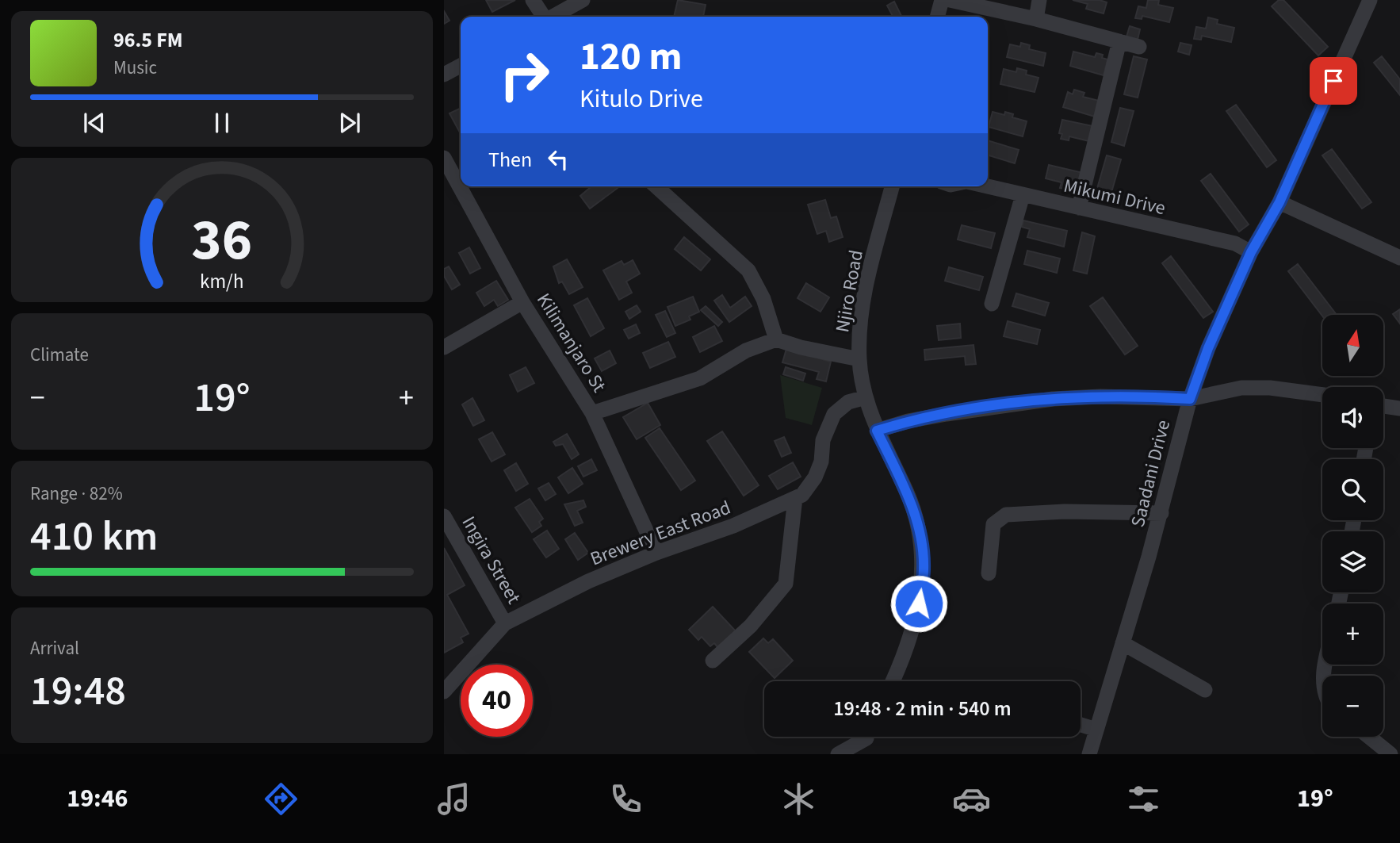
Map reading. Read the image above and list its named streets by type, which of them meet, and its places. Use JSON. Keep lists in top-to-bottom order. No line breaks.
{"streets":{"street":["Mikumi Drive","Njiro Road","Kilimanjaro St","Saadani Drive","Brewery East Road","Ingira Street"]},"crossings":[["Mikumi Drive","Saadani Drive"],["Njiro Road","Brewery East Road"],["Kilimanjaro St","Brewery East Road"],["Brewery East Road","Ingira Street"]],"north":"top","page":{"turn":["120 m","Kitulo Drive"],"song":["96.5 FM","Music"],"then":"Then","tile":["Climate",["Range · 82%","410 km"],["Arrival","19:48"]],"map_buttons":["+","−"],"heat":["−","19°","+"],"limit":"40","trip":"19:48 · 2 min · 540 m","tabs":["19:46","19°"],"gauge":["36","km/h"]}}
